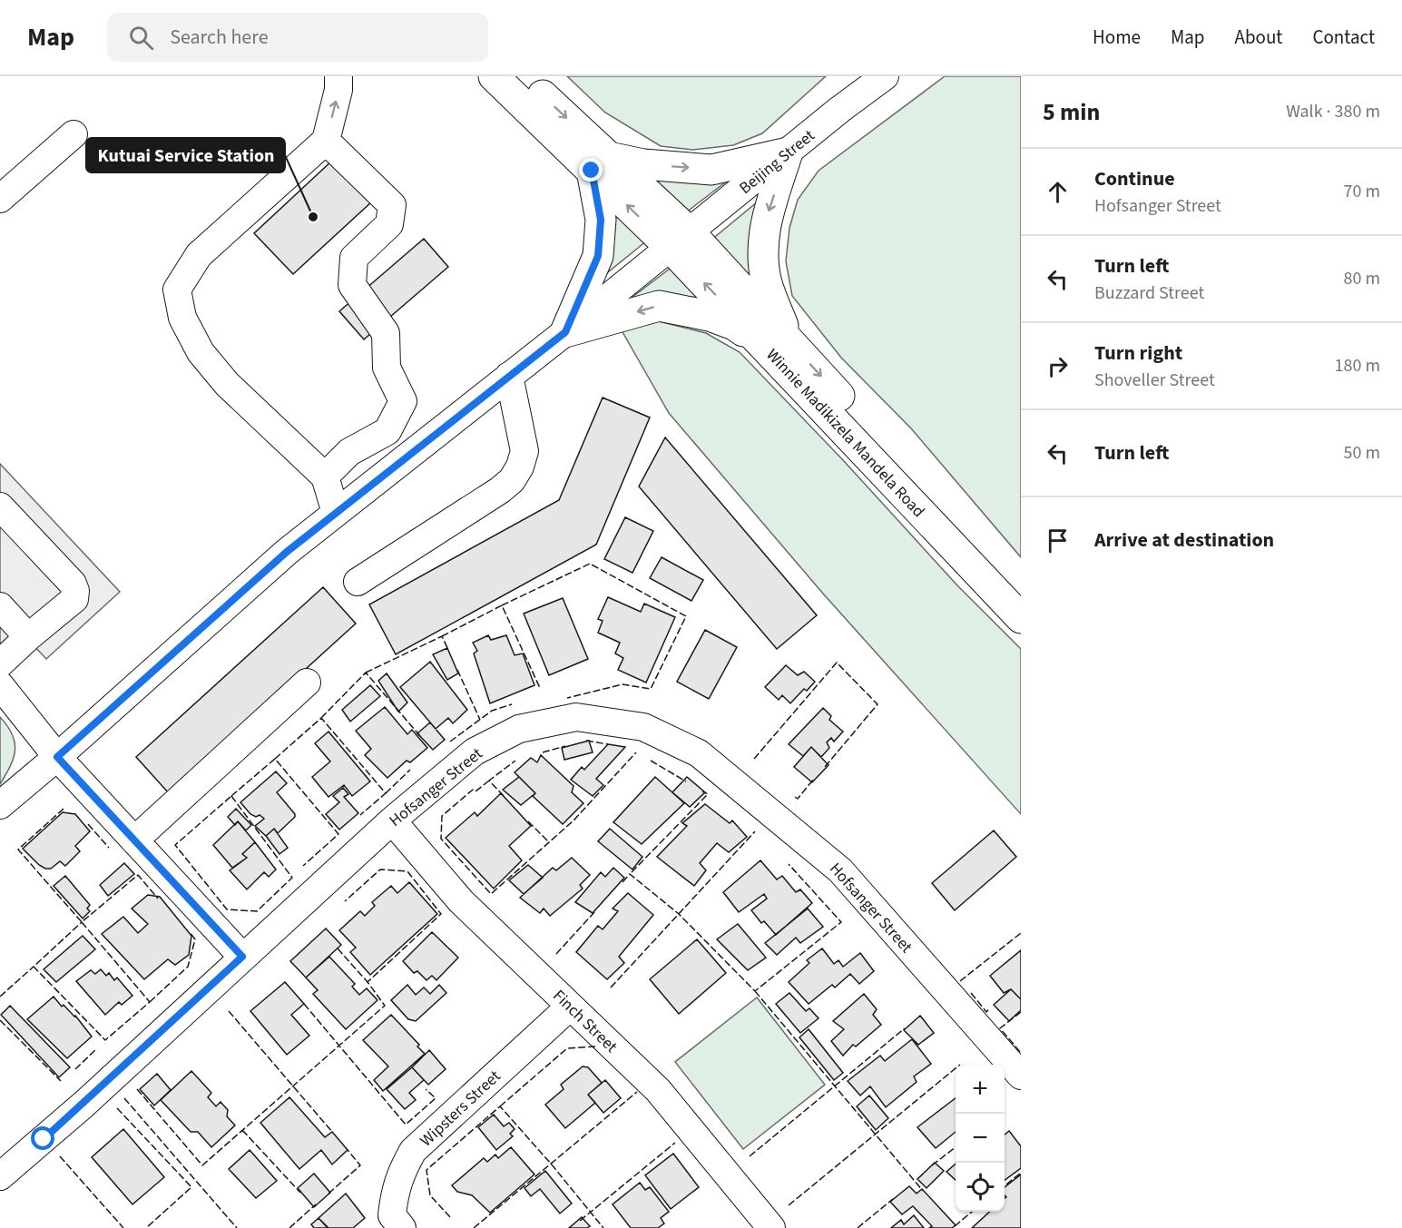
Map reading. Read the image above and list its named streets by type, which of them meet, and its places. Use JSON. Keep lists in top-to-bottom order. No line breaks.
{"streets":{"main road":["Winnie Madikizela Mandela Road"],"street":["Beijing Street","Hofsanger Street","Finch Street","Wipsters Street"]},"crossings":[["Beijing Street","Winnie Madikizela Mandela Road"],["Hofsanger Street","Finch Street"],["Finch Street","Wipsters Street"]],"places":["Kutuai Service Station"],"page":{"header":"Map","search":"Search here","nav":["Home","Map","About","Contact"],"heading":["5 min","Walk · 380 m"],"list":[["Continue","Hofsanger Street","70 m"],["Turn left","Buzzard Street","80 m"],["Turn right","Shoveller Street","180 m"],["Turn left","50 m"],"Arrive at destination"],"map_buttons":["+","−"]}}
